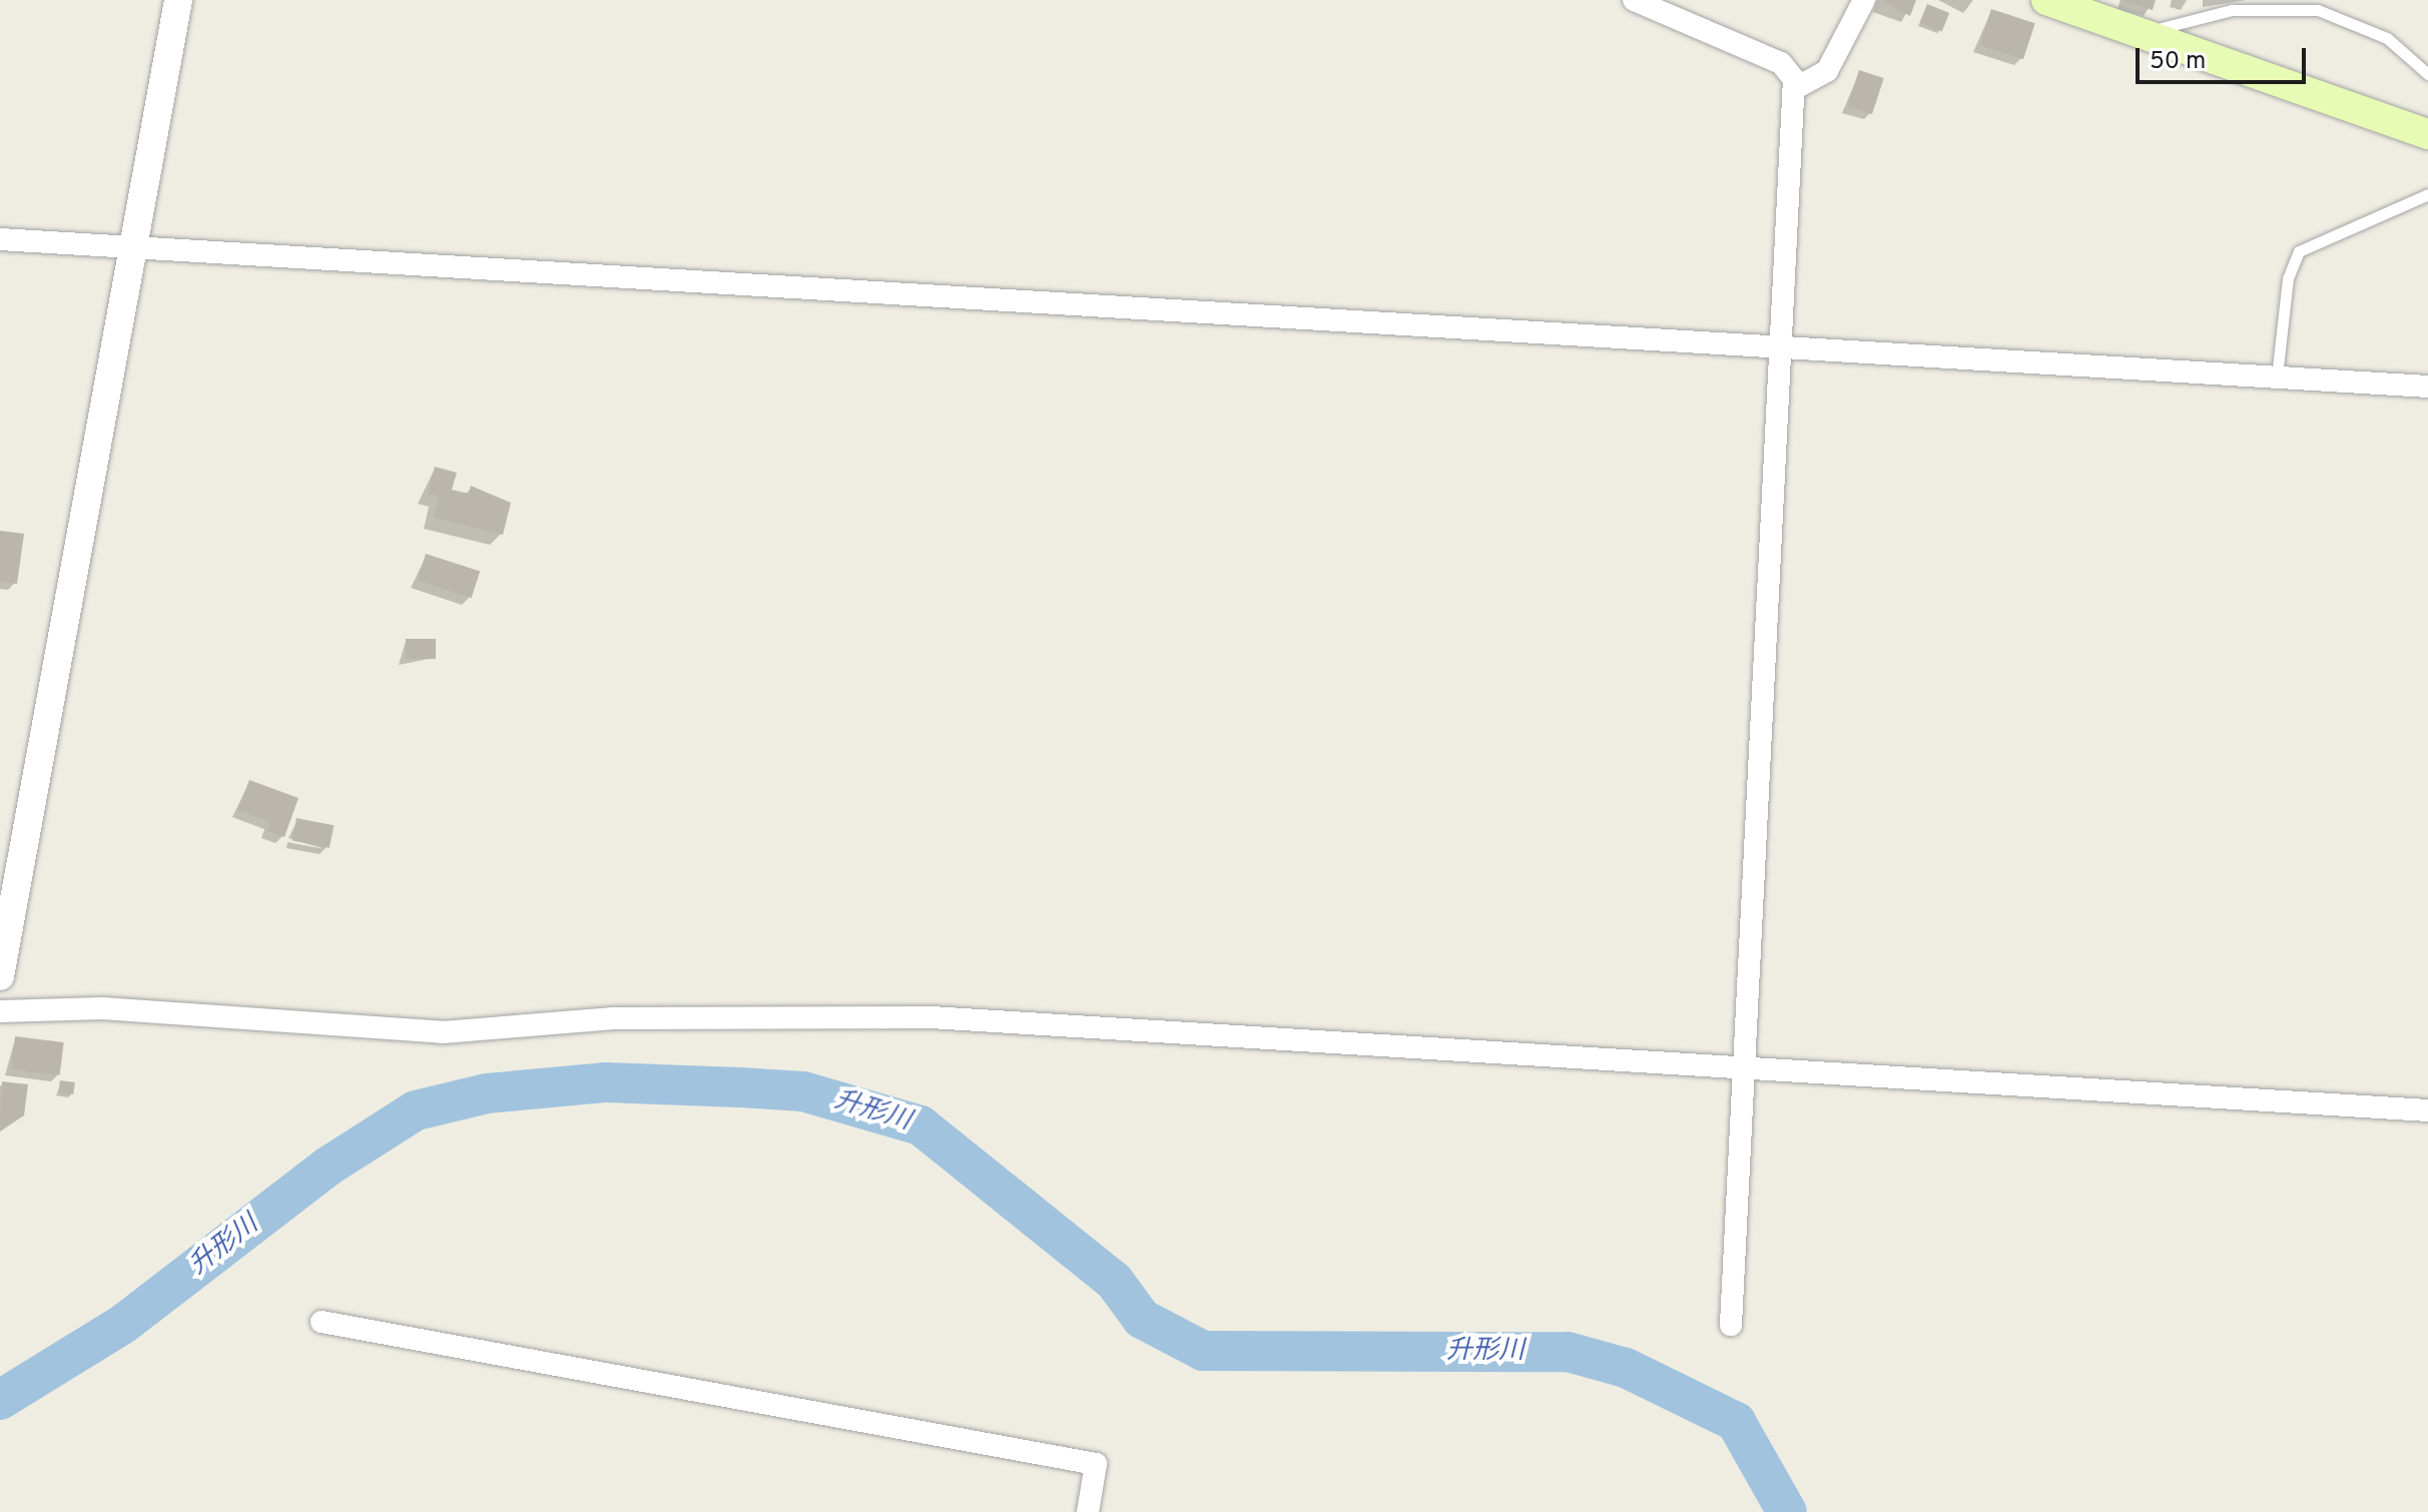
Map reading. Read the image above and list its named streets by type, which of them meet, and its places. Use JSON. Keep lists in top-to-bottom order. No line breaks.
{"water":["升形川"],"scale_bar":"50 m"}
